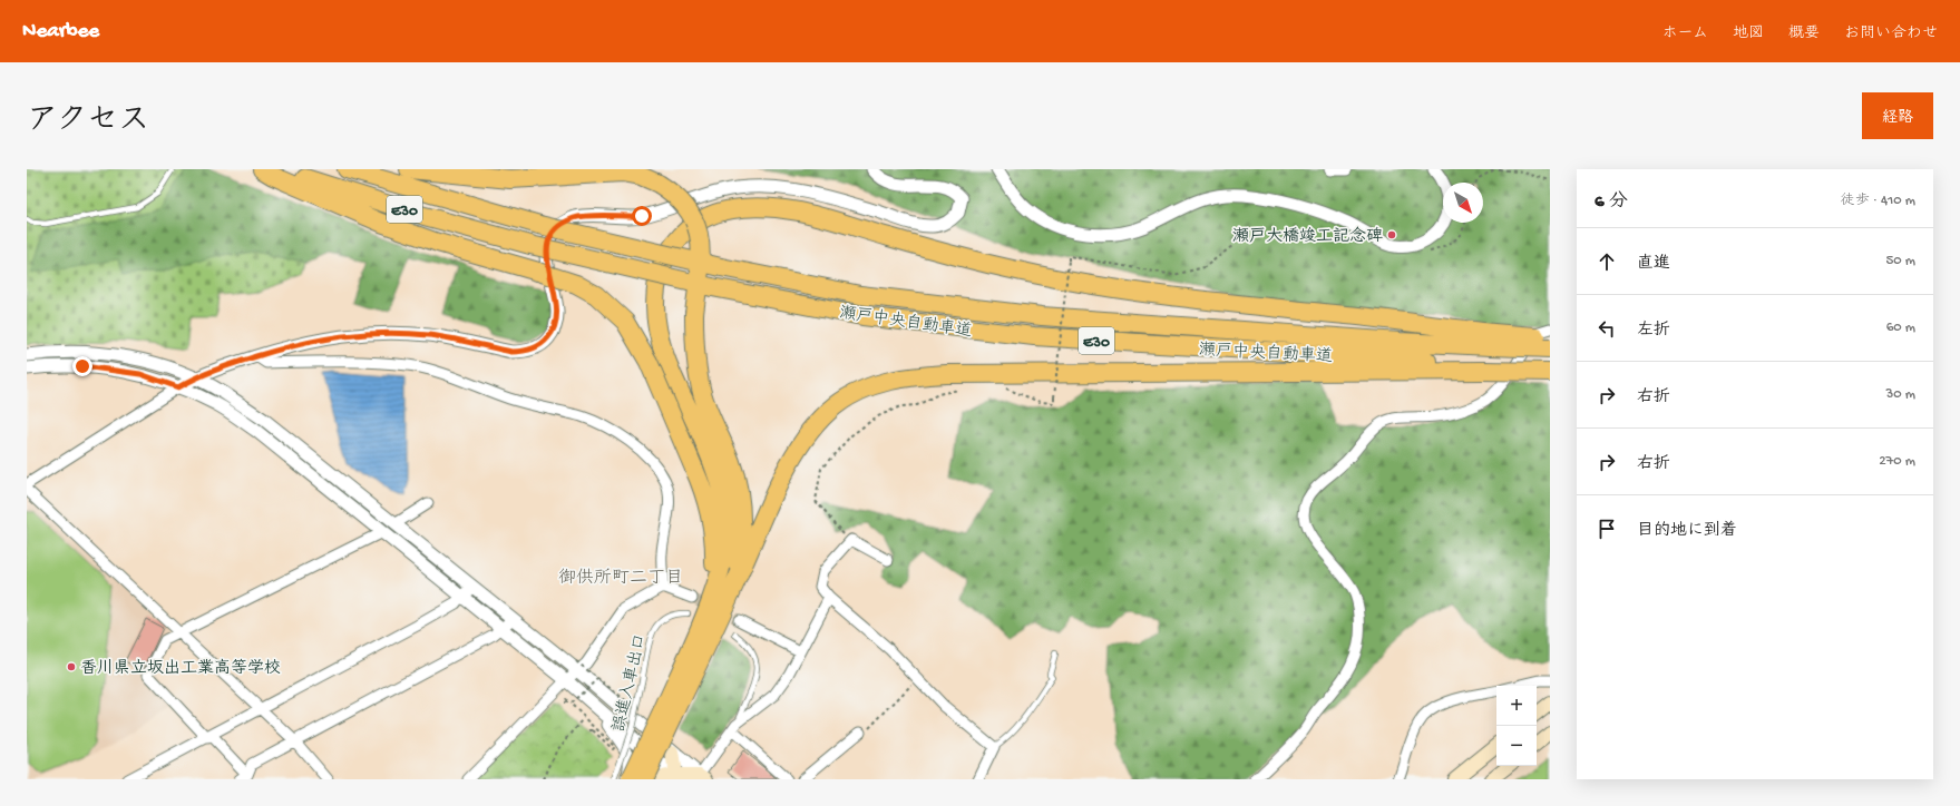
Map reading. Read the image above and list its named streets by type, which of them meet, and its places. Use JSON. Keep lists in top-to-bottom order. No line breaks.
{"streets":{"highway":["E30","瀬戸中央自動車道"],"lane":["誤進入車出口"]},"districts":["御供所町二丁目"],"places":["瀬戸大橋竣工記念碑","香川県立坂出工業高等学校"],"north":"bottom right","page":{"header":"Nearbee","nav":["ホーム","地図","概要","お問い合わせ"],"title":"アクセス","buttons":"経路","heading":["6 分","徒歩 · 410 m"],"list":[["直進","50 m"],["左折","60 m"],["右折","30 m"],["右折","270 m"],"目的地に到着"],"map_buttons":["+","−"]}}
